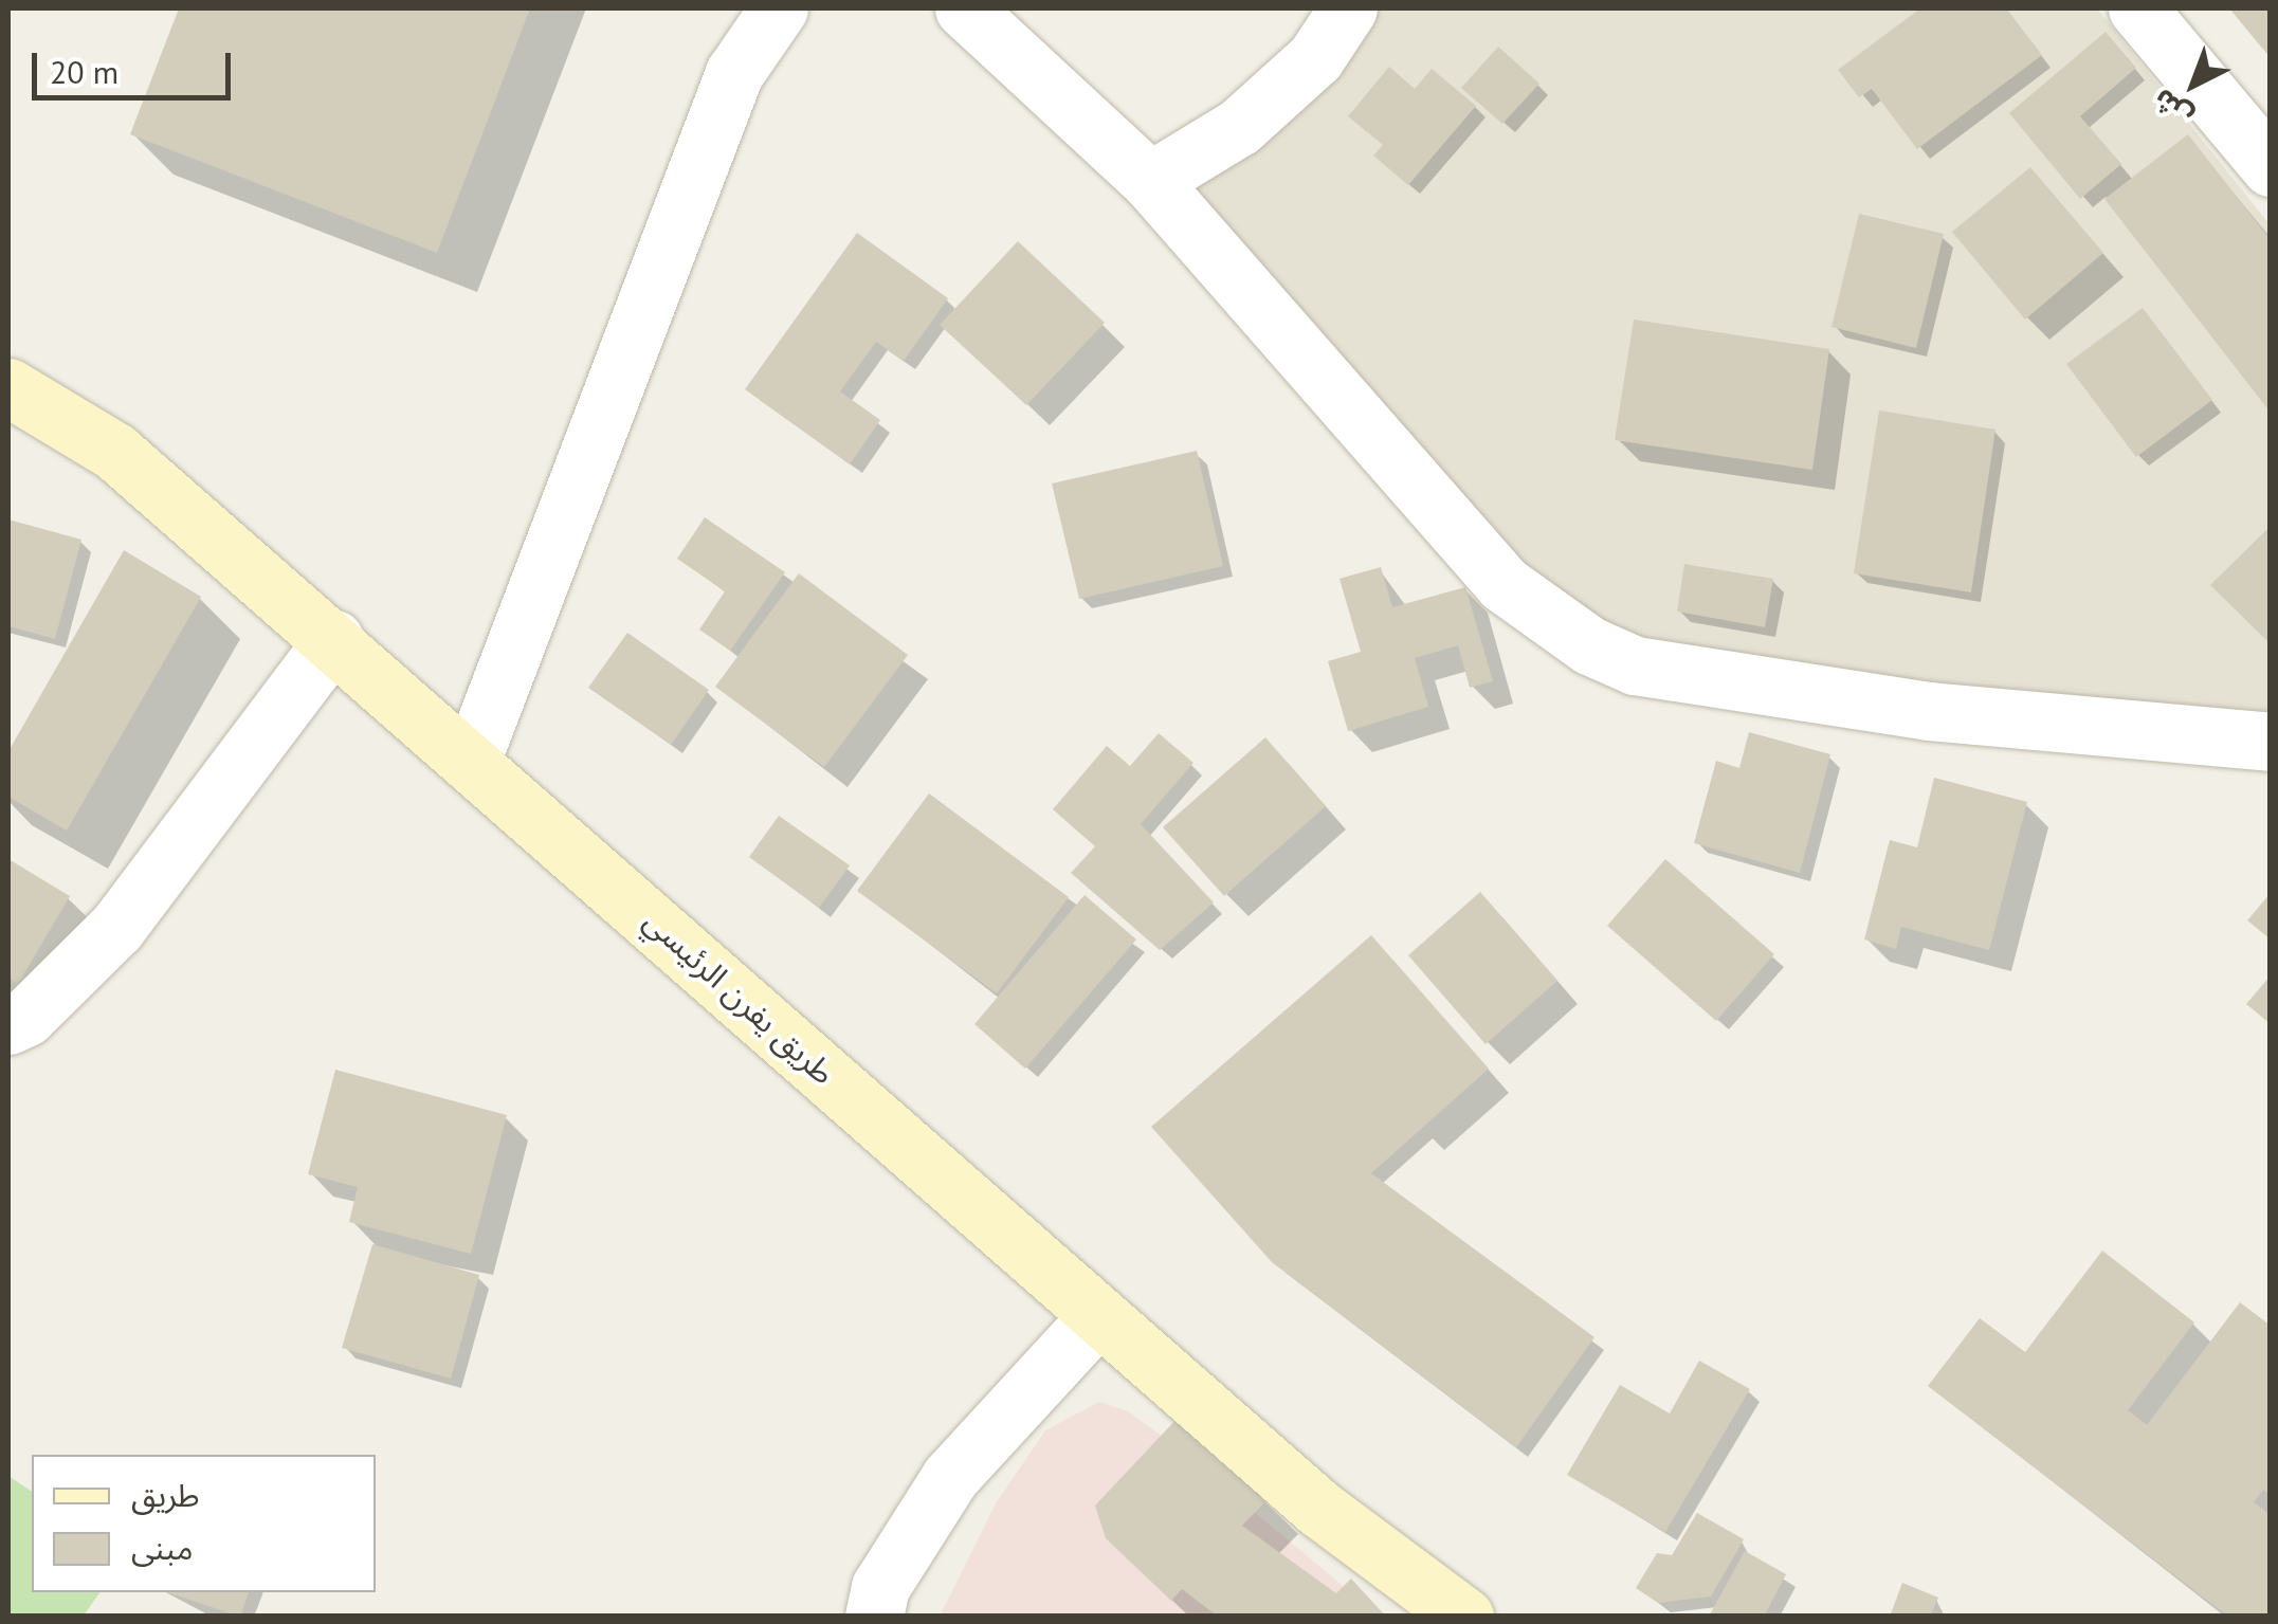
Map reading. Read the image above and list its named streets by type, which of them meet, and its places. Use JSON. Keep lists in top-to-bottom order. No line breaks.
{"streets":{"main road":["طريق يفرن الرئيسي"]},"legend":["طريق","مبنى"],"scale_bar":"20 m","north":"bottom left"}
